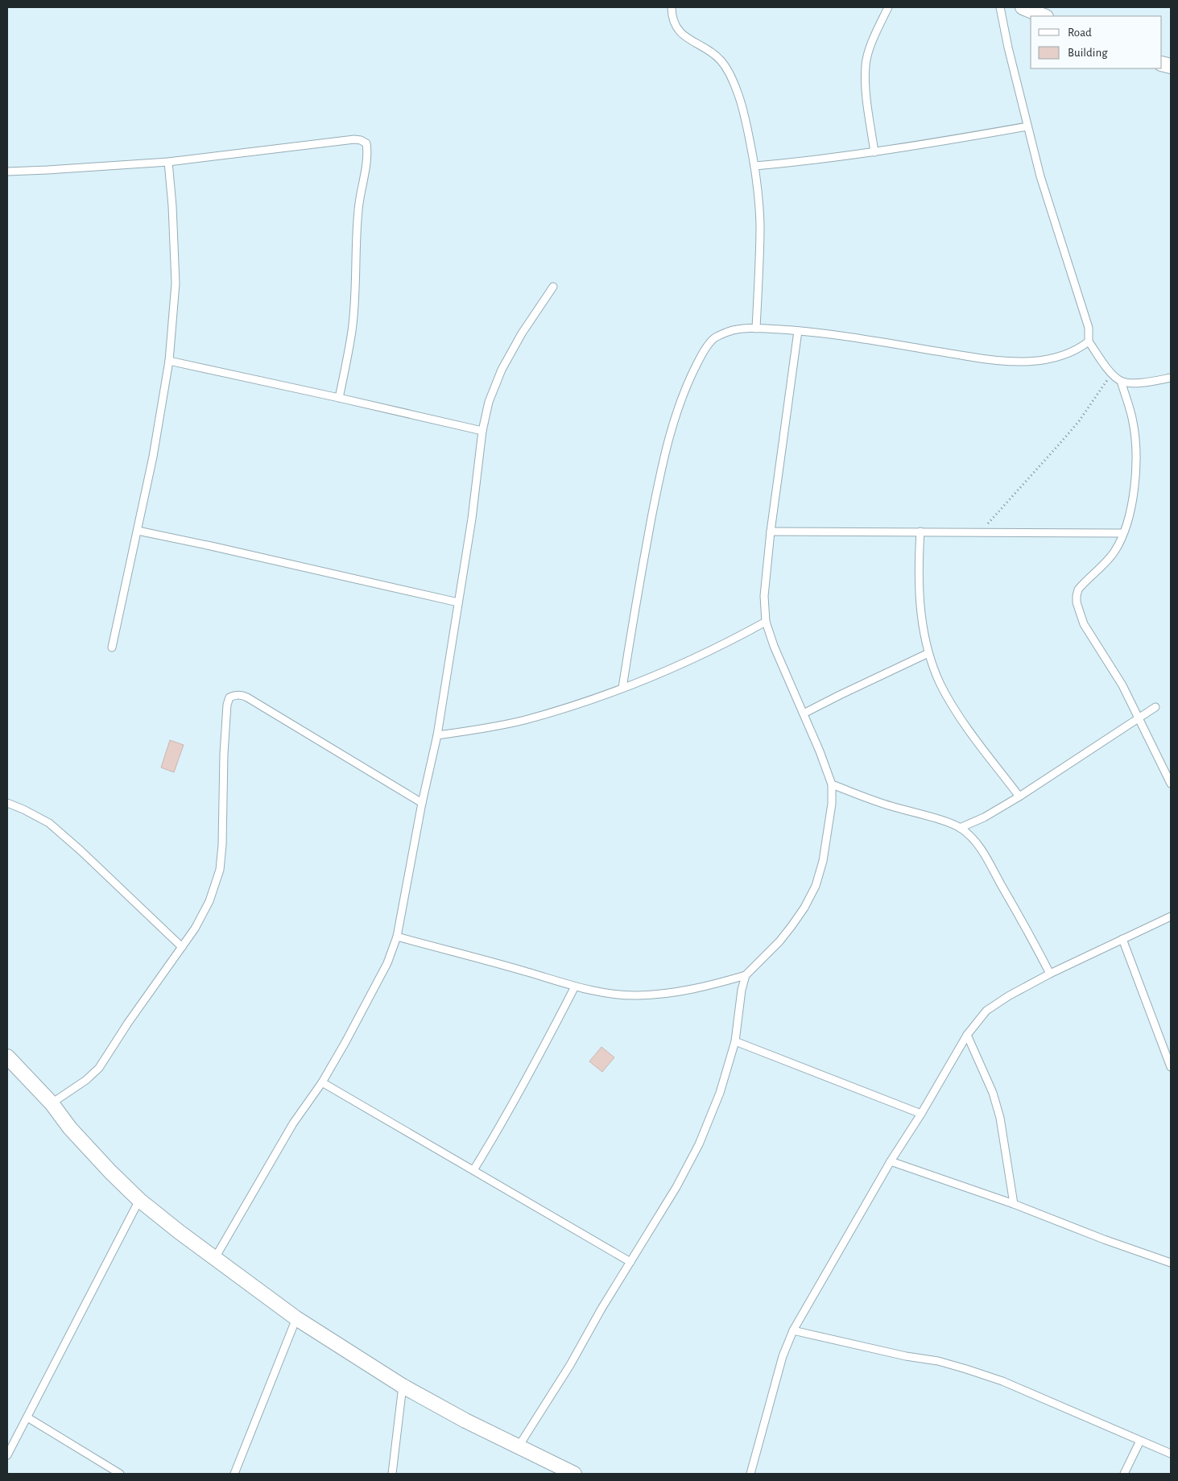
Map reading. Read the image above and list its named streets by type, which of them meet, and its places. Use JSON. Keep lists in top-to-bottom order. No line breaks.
{"legend":["Road","Building"]}
